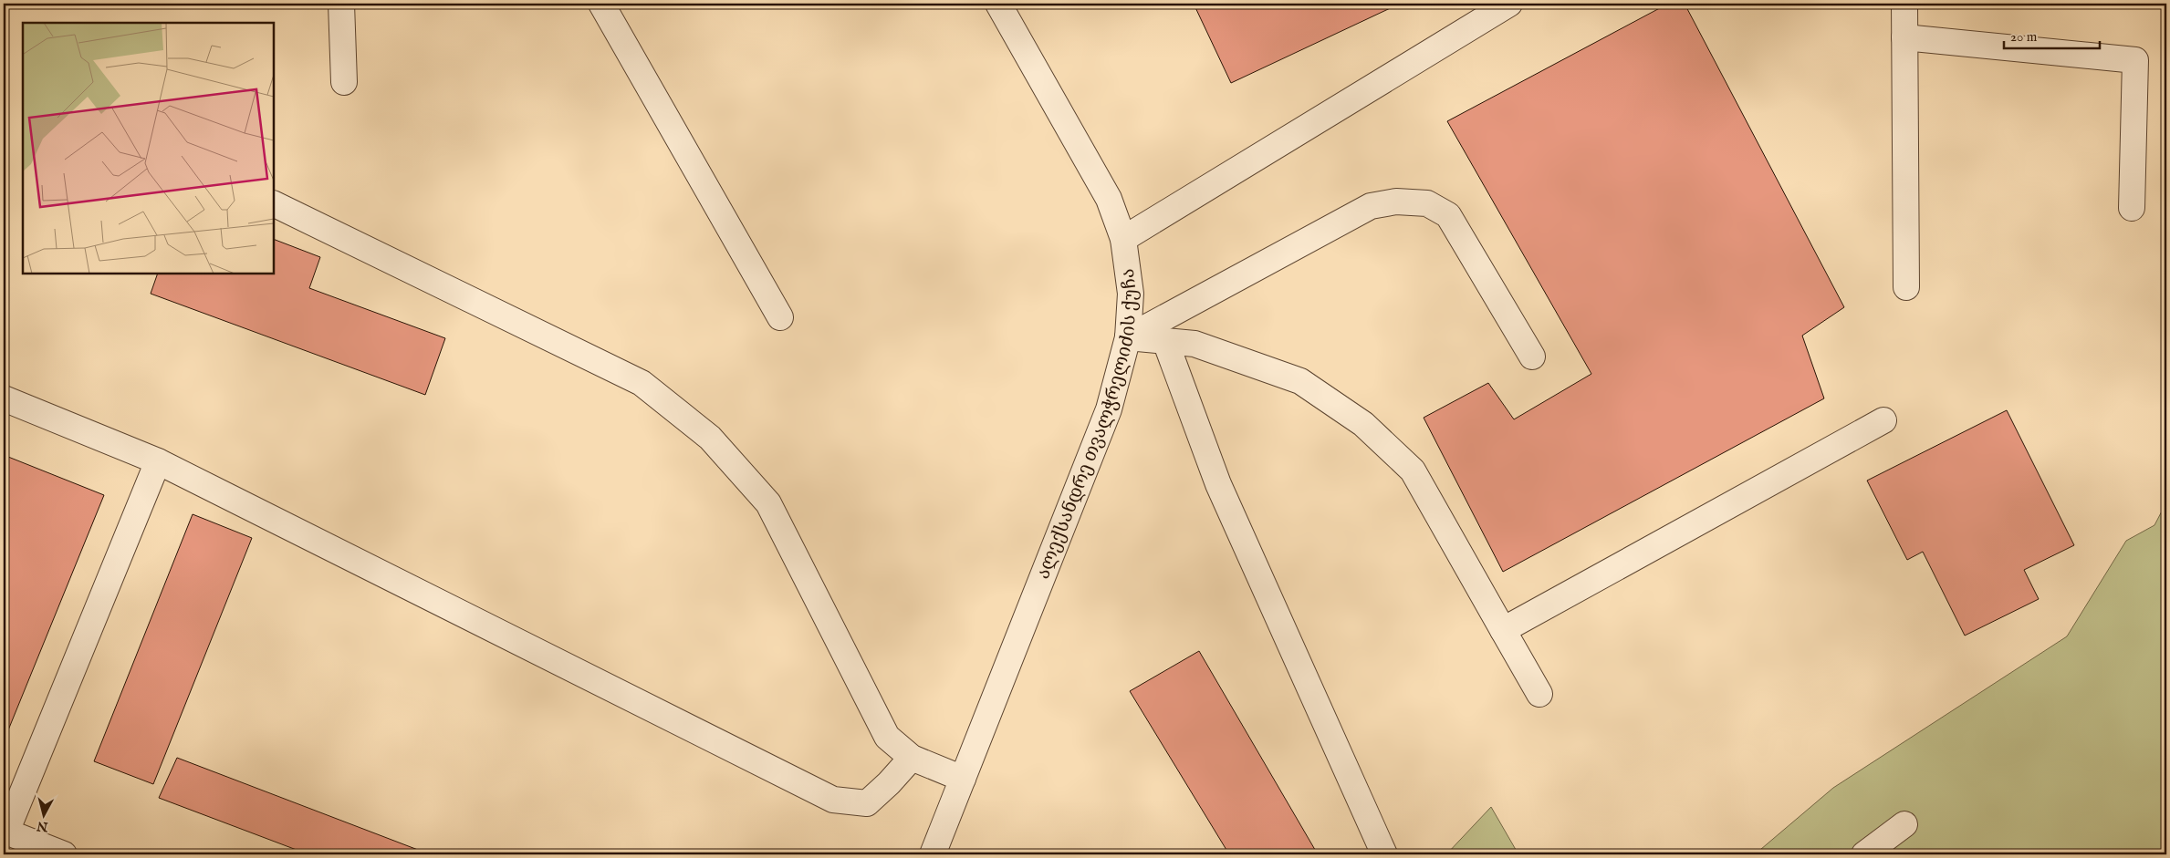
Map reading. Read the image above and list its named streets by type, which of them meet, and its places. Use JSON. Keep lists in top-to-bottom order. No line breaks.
{"streets":{"street":["ალექსანდრე თვალჭრელიძის ქუჩა"]},"scale_bar":"20 m","north":"bottom"}
